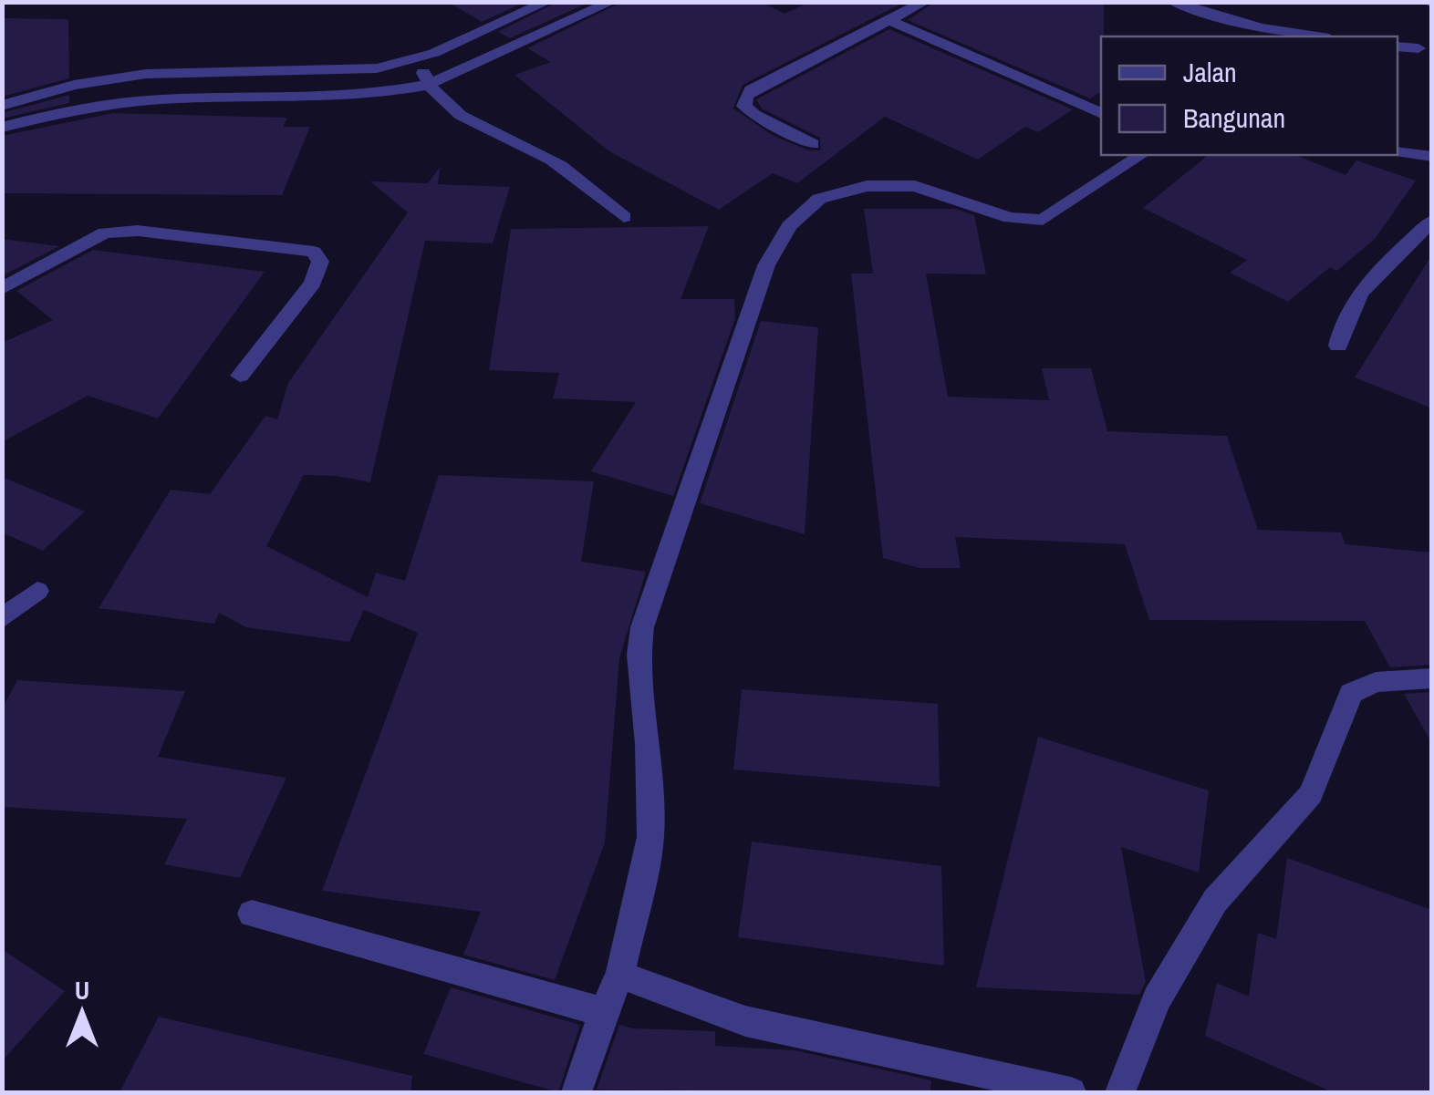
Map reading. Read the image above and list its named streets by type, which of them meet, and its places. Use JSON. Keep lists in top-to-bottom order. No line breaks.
{"legend":["Jalan","Bangunan"],"north":"top"}
